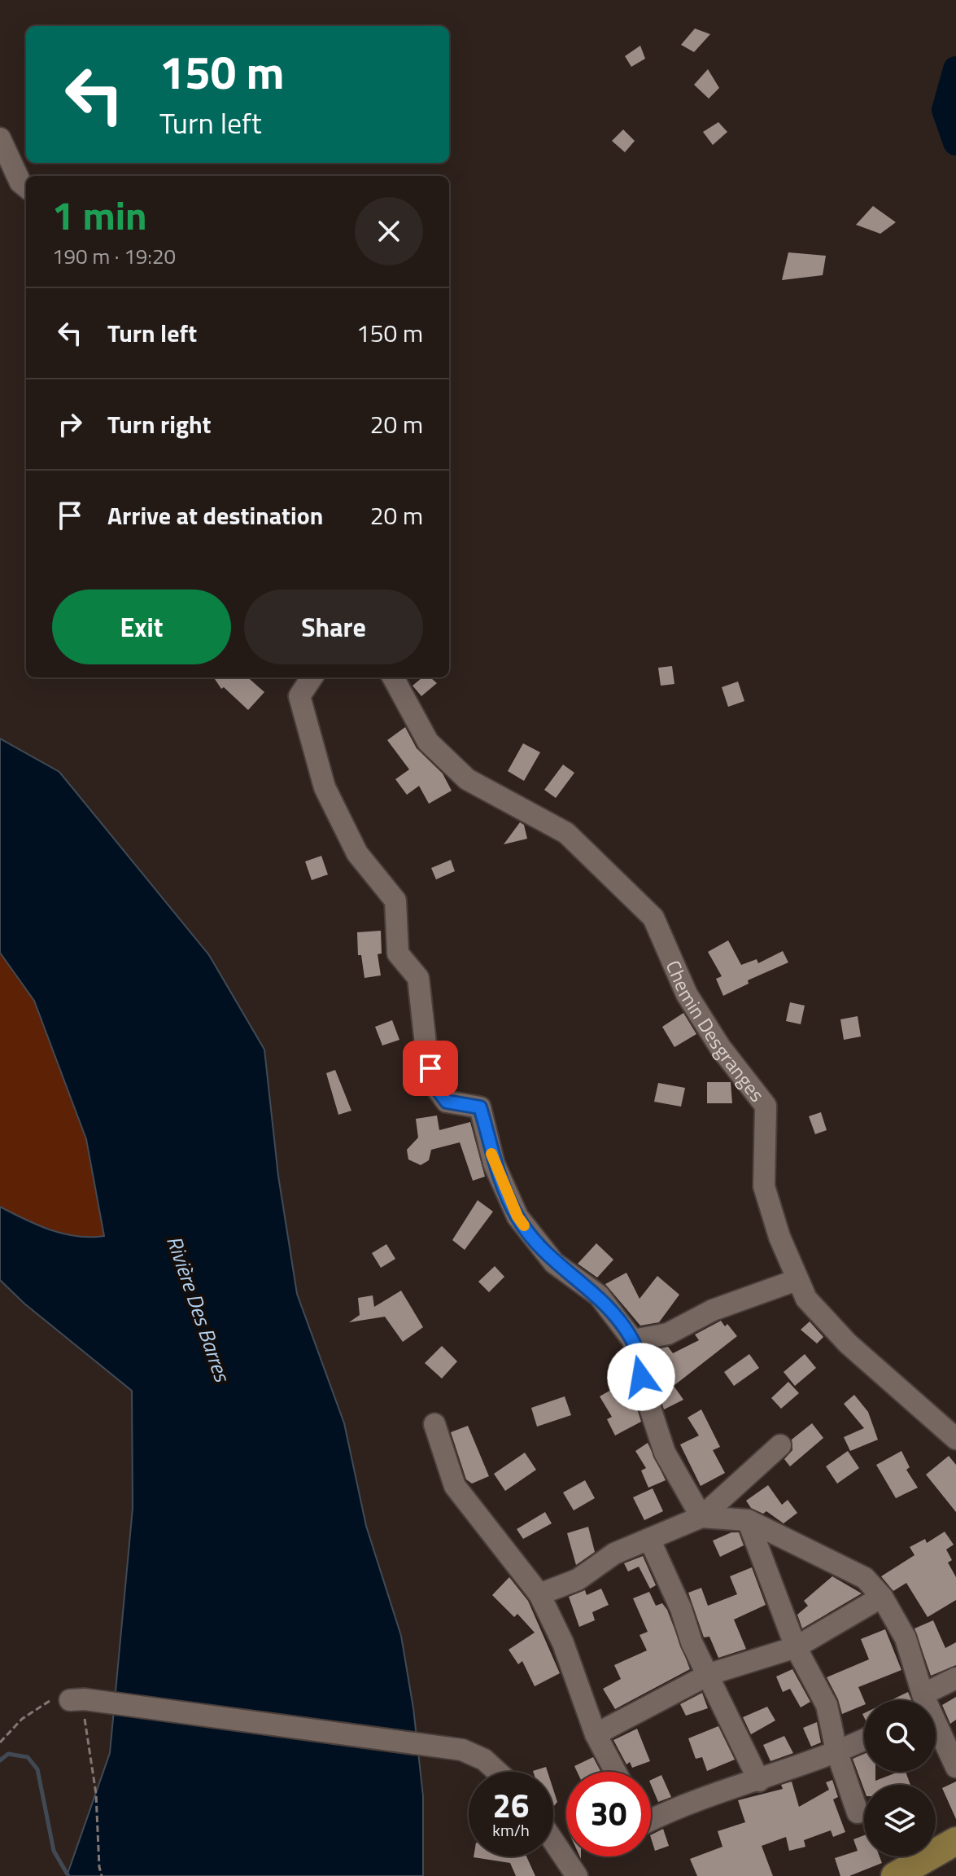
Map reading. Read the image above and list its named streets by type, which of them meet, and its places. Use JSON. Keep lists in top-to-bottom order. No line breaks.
{"streets":{"street":["Chemin Desgranges"]},"water":["Rivière Des Barres"],"page":{"turn":["150 m","Turn left"],"heading":["1 min","190 m · 19:20"],"list":[{"name":"Turn left","value":"150 m"},{"name":"Turn right","value":"20 m"},{"name":"Arrive at destination","value":"20 m"}],"buttons":["Exit","Share"],"speed":"26 km/h","limit":"30"}}
